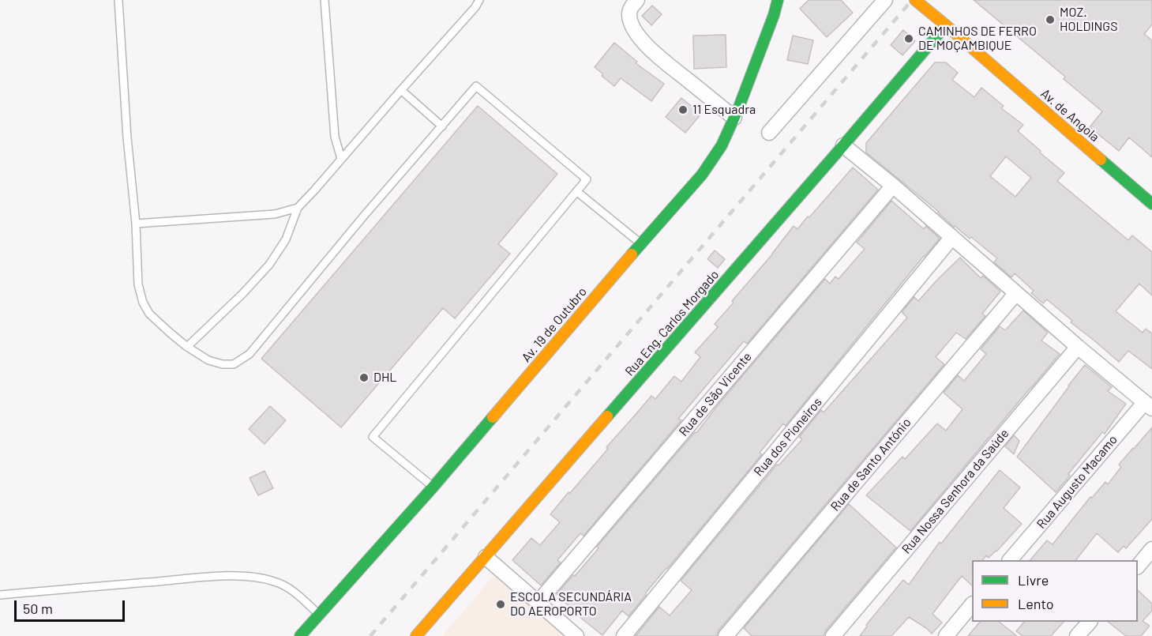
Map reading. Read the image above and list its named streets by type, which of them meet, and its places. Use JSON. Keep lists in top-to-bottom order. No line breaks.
{"streets":{"street":["Av. de Angola","Rua Eng. Carlos Morgado","Av. 19 de Outubro","Rua de São Vicente","Rua dos Pioneiros","Rua de Santo António","Rua Augusto Macamo","Rua Nossa Senhora da Saúde"]},"crossings":[["Av. de Angola","Rua Eng. Carlos Morgado"]],"places":["MOZ. HOLDINGS","CAMINHOS DE FERRO DE MOÇAMBIQUE","11 Esquadra","DHL","ESCOLA SECUNDÁRIA DO AEROPORTO"],"legend":["Livre","Lento"],"scale_bar":"50 m"}
